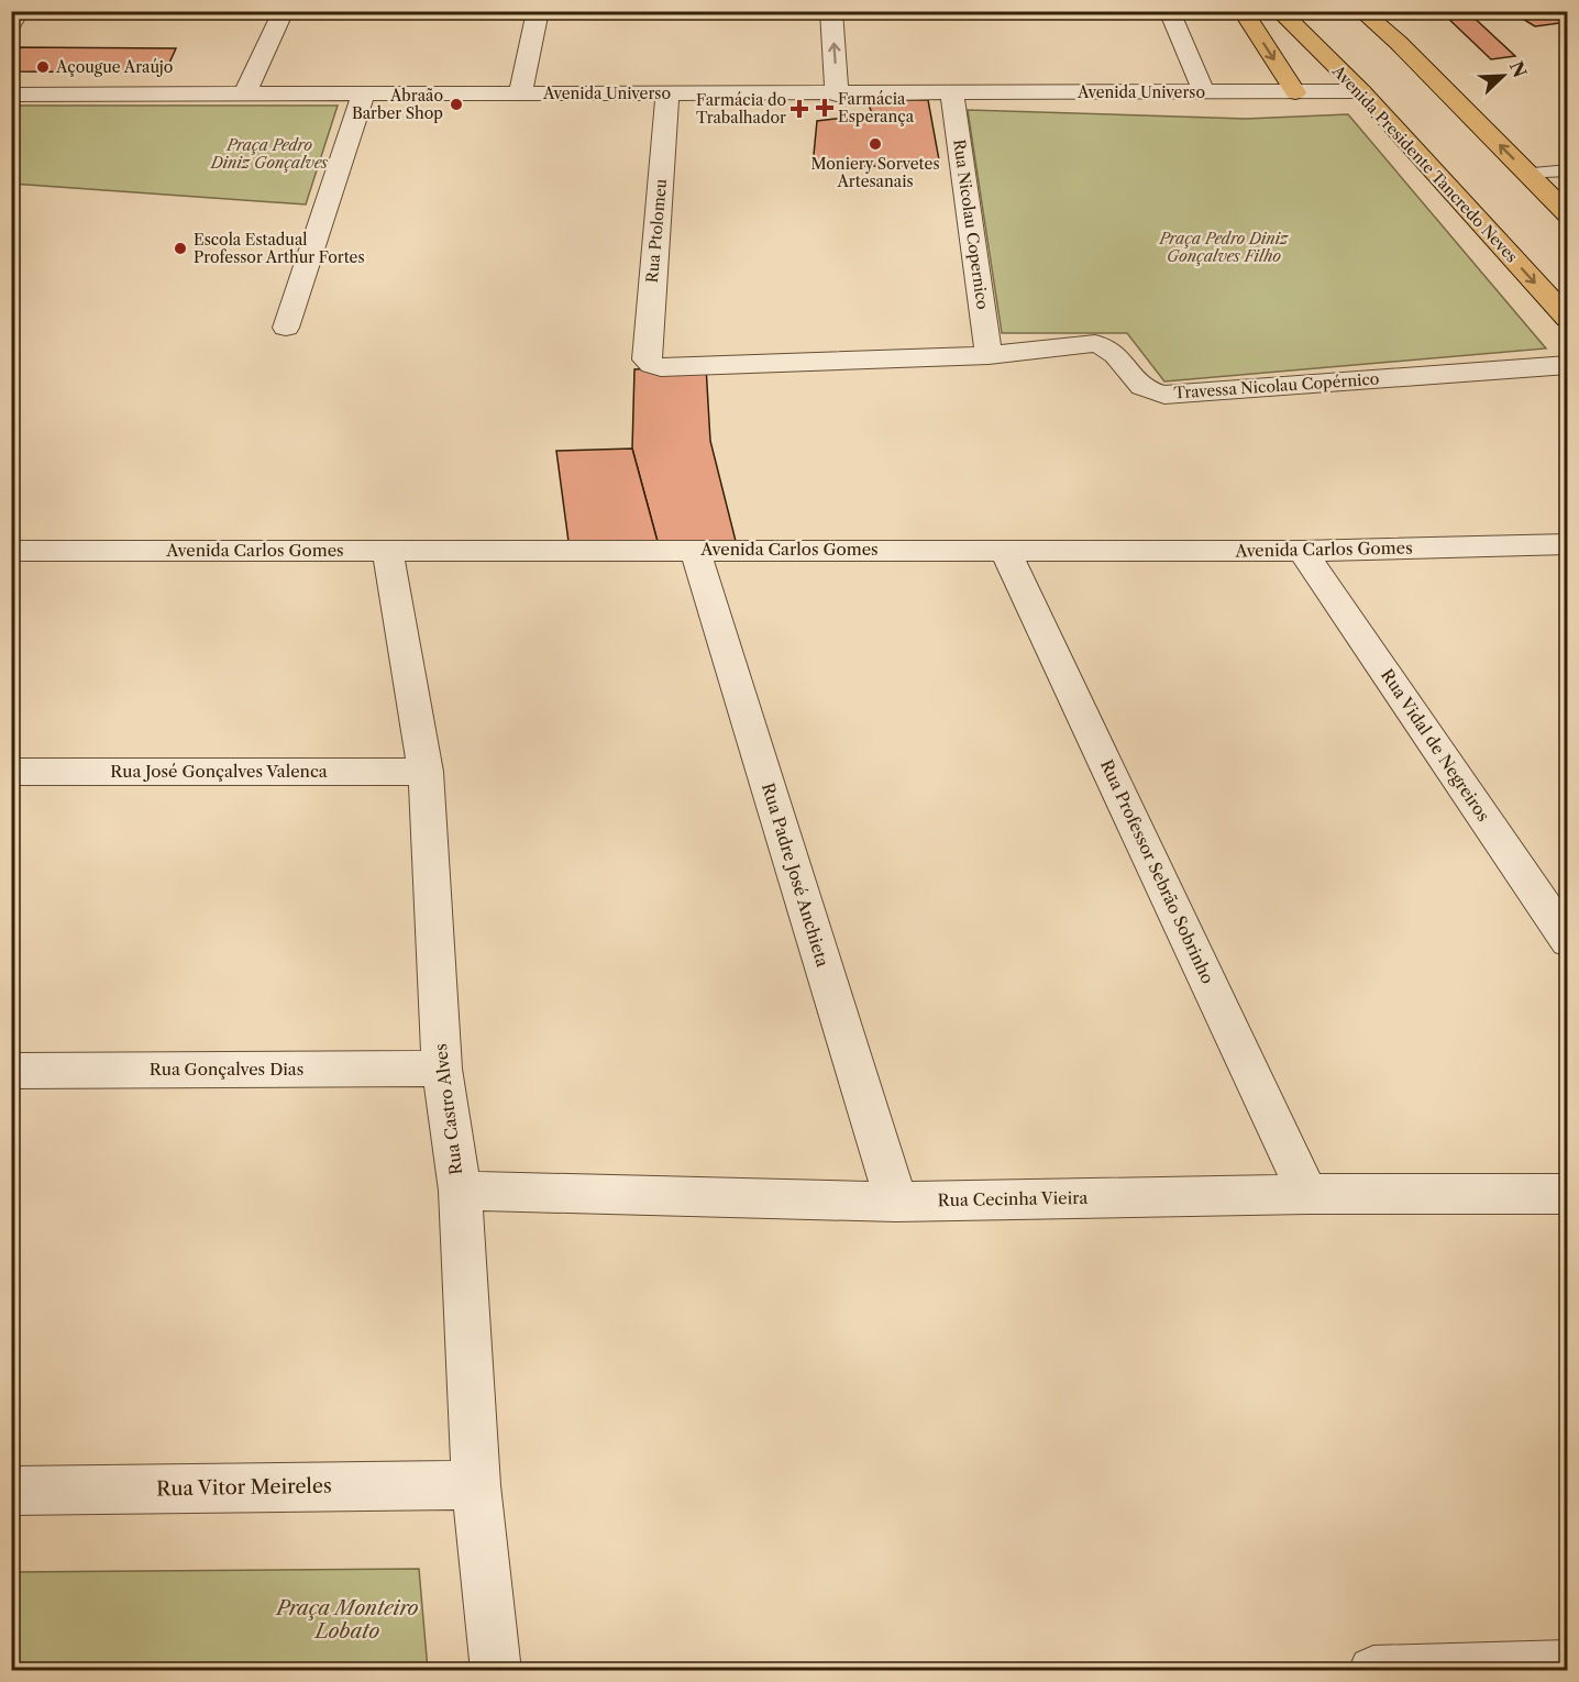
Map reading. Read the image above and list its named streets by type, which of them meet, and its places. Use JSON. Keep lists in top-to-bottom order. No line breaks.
{"streets":{"main road":["Avenida Presidente Tancredo Neves"],"street":["Avenida Universo","Rua Nicolau Copernico","Rua Ptolomeu","Travessa Nicolau Copérnico","Avenida Carlos Gomes","Rua Vidal de Negreiros","Rua José Gonçalves Valenca","Rua Professor Sebrão Sobrinho","Rua Padre José Anchieta","Rua Gonçalves Dias","Rua Castro Alves","Rua Cecinha Vieira","Rua Vitor Meireles"]},"crossings":[["Avenida Universo","Avenida Presidente Tancredo Neves"],["Avenida Universo","Rua Nicolau Copernico"],["Avenida Universo","Rua Ptolomeu"],["Rua Nicolau Copernico","Travessa Nicolau Copérnico"],["Rua Ptolomeu","Travessa Nicolau Copérnico"],["Avenida Carlos Gomes","Rua Vidal de Negreiros"],["Avenida Carlos Gomes","Rua Professor Sebrão Sobrinho"],["Avenida Carlos Gomes","Rua Padre José Anchieta"],["Avenida Carlos Gomes","Rua Castro Alves"],["Rua José Gonçalves Valenca","Rua Castro Alves"],["Rua Professor Sebrão Sobrinho","Rua Cecinha Vieira"],["Rua Padre José Anchieta","Rua Cecinha Vieira"],["Rua Gonçalves Dias","Rua Castro Alves"],["Rua Castro Alves","Rua Cecinha Vieira"],["Rua Castro Alves","Rua Vitor Meireles"]],"parks":["Praça Pedro Diniz Gonçalves","Praça Pedro Diniz Gonçalves Filho","Praça Monteiro Lobato"],"places":{"other":["Açougue Araújo","Abraão Barber Shop","Moniery Sorvetes Artesanais","Escola Estadual Professor Arthur Fortes"],"health":["Farmácia Esperança","Farmácia do Trabalhador"]},"north":"top right"}
